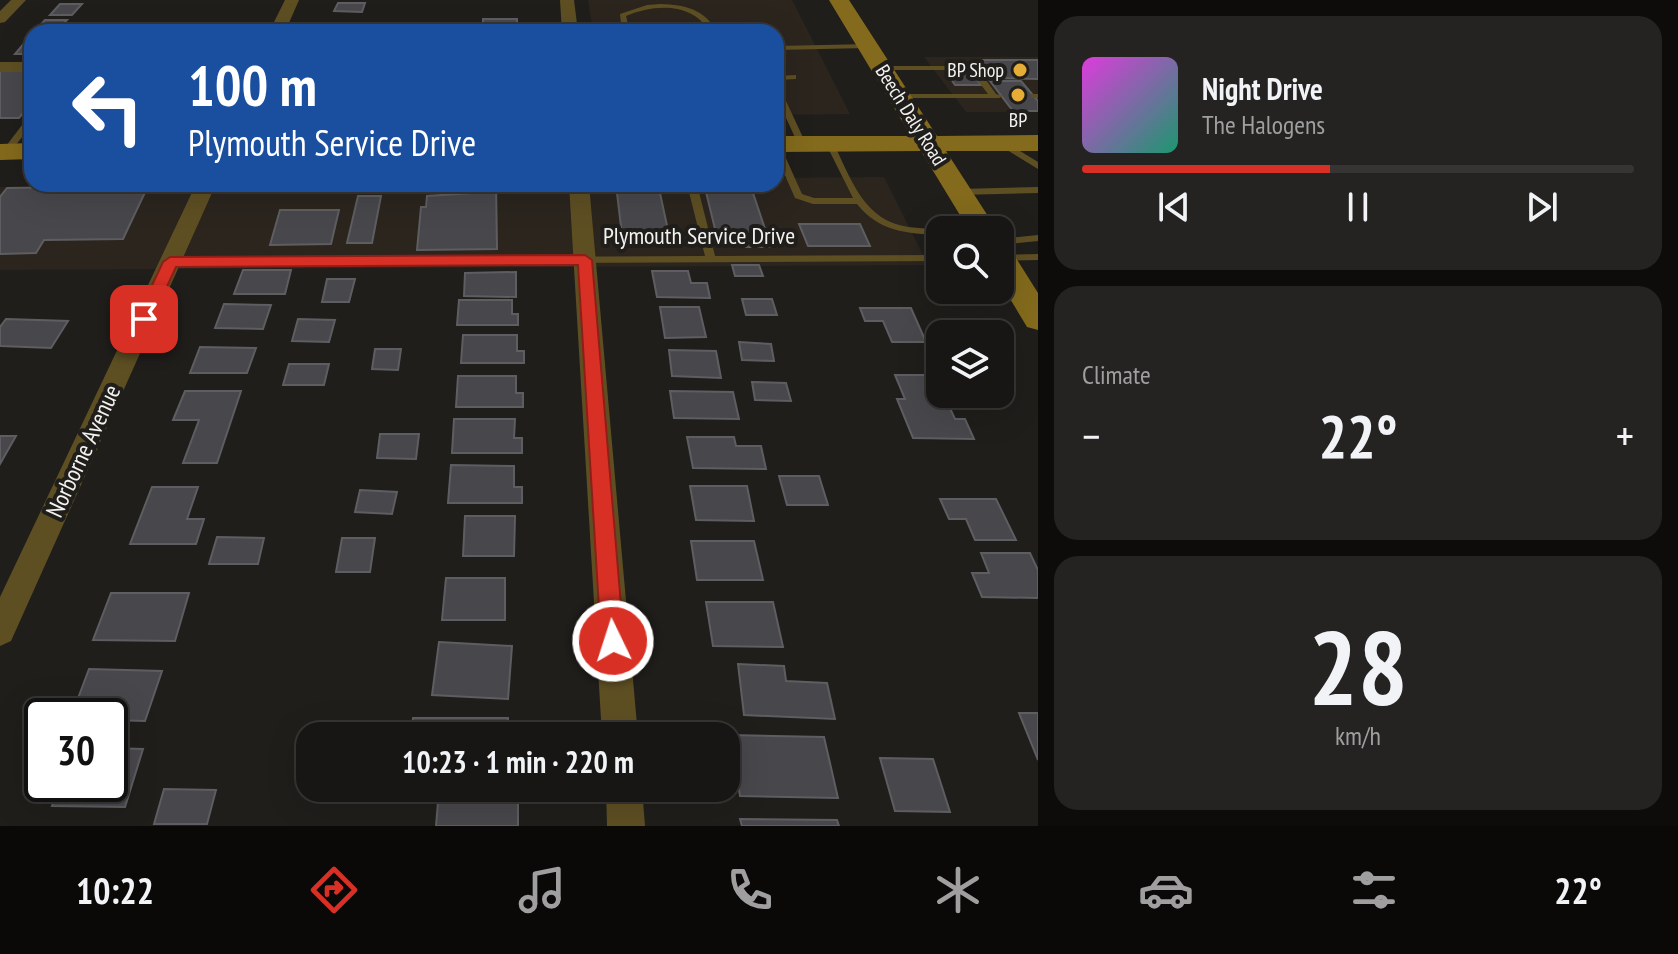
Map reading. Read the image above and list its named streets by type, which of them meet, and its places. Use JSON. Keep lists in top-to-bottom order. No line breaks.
{"streets":{"main road":["Beech Daly Road"],"street":["Norborne Avenue"],"lane":["Plymouth Service Drive"]},"crossings":[["Plymouth Service Drive","Norborne Avenue"]],"places":["BP Shop","BP"],"page":{"turn":["100 m","Plymouth Service Drive"],"song":["Night Drive","The Halogens"],"tile":["Climate",["28","km/h"]],"heat":["−","22°","+"],"limit":"30","trip":"10:23 · 1 min · 220 m","tabs":["10:22","22°"]}}
